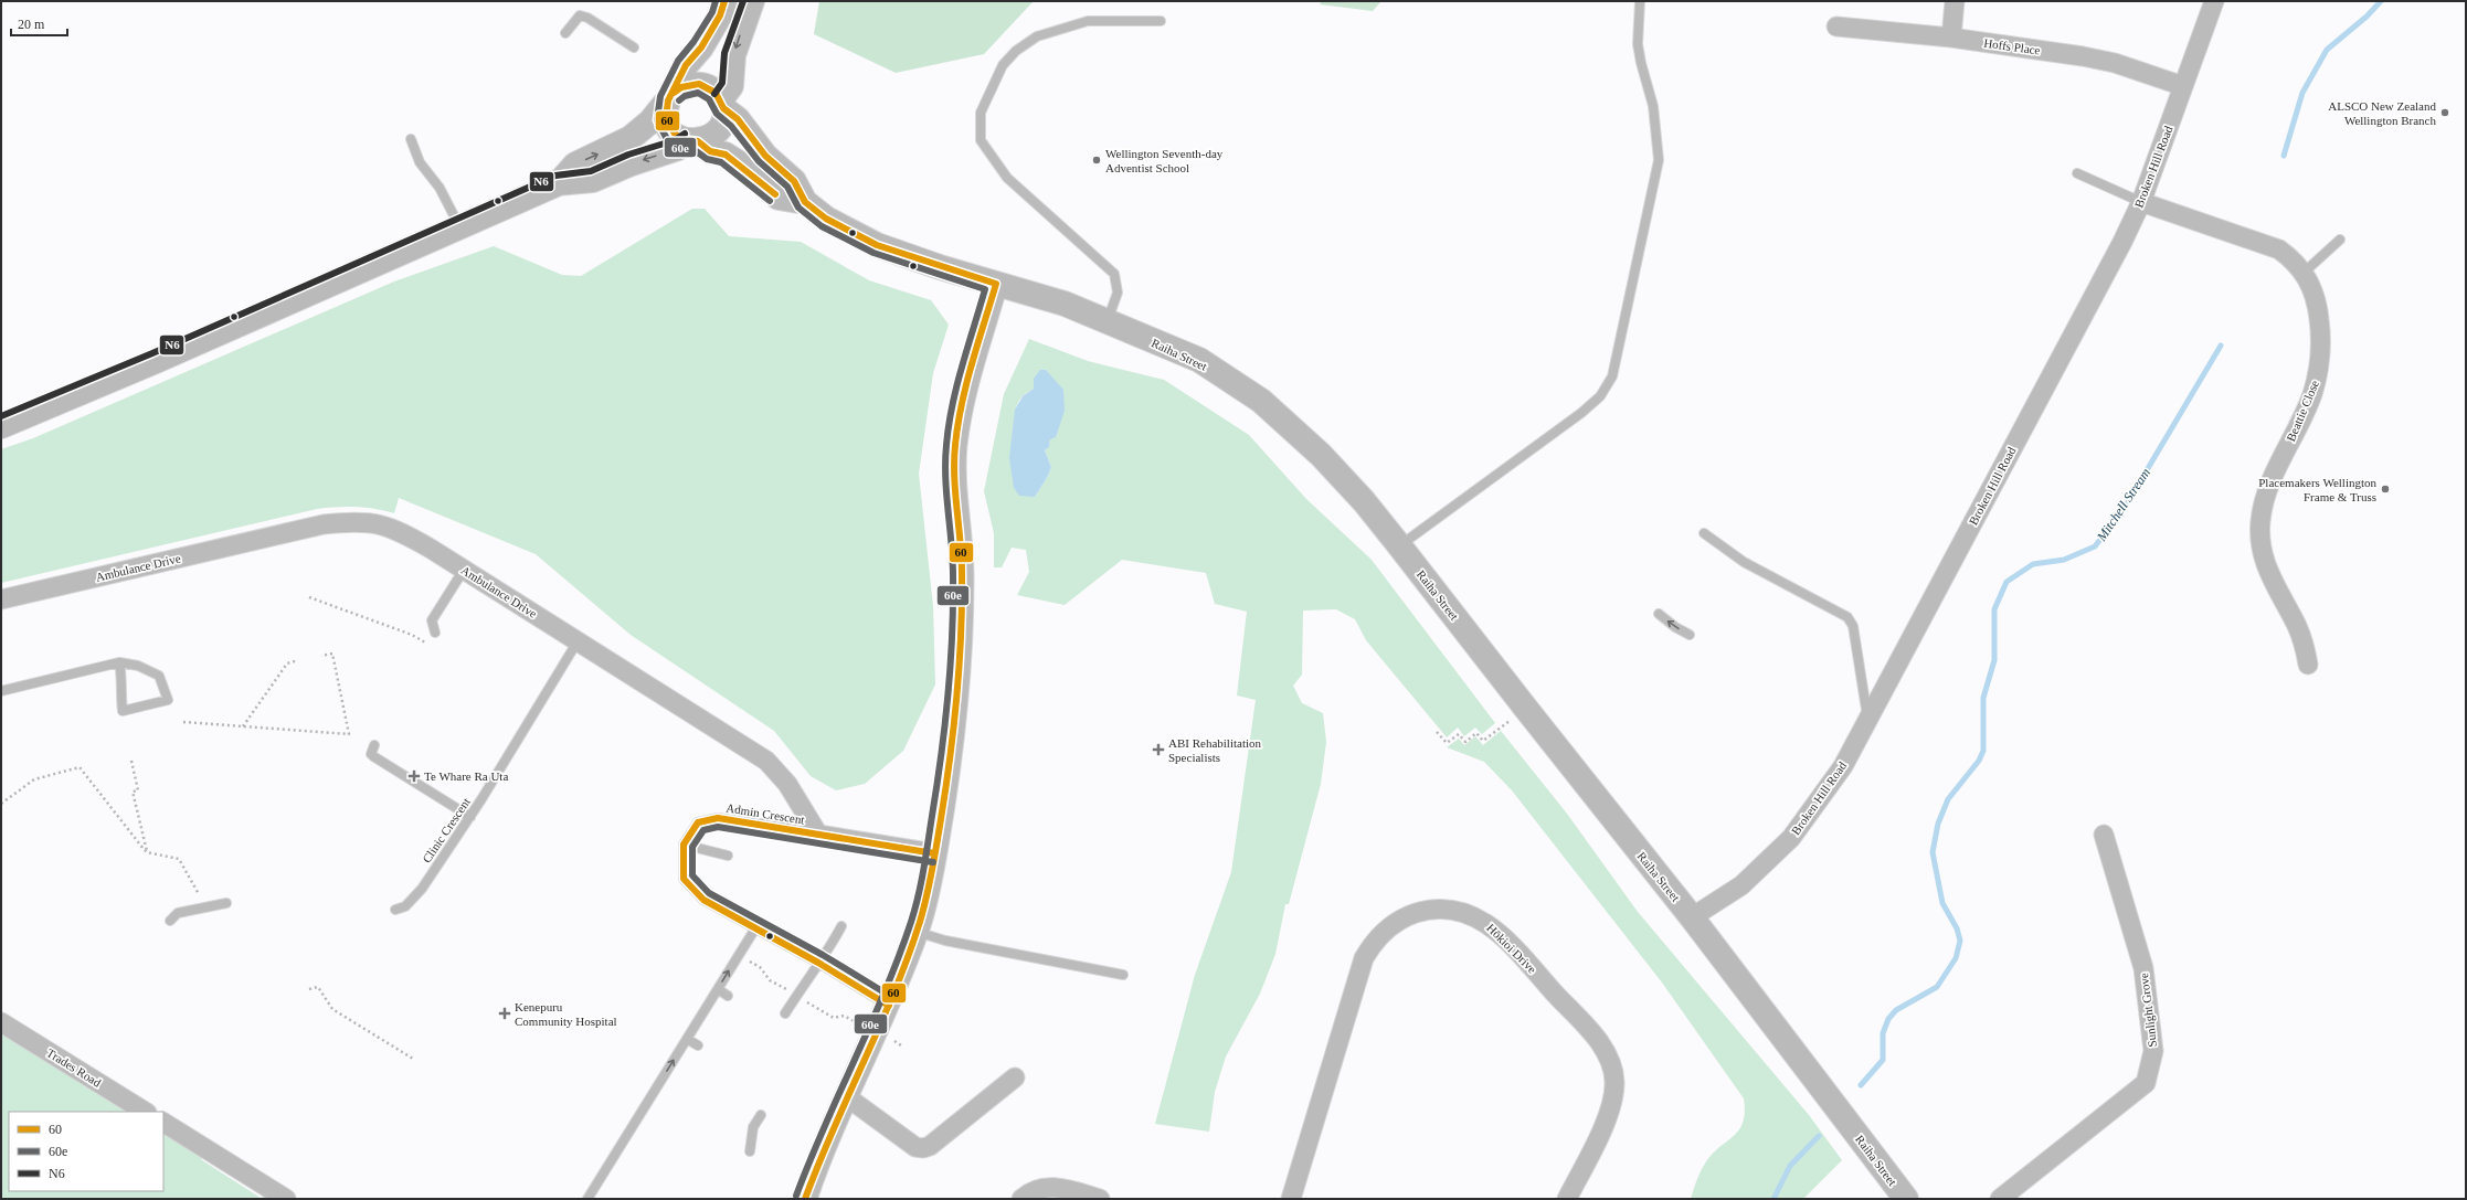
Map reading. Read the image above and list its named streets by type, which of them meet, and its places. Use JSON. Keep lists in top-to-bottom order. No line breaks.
{"streets":{"main road":["Raiha Street"],"street":["Hoffs Place","Broken Hill Road","Beattie Close","Ambulance Drive","Hōkioi Drive","Sunlight Grove","Trades Road"],"lane":["Admin Crescent","Clinic Crescent"]},"crossings":[["Hoffs Place","Broken Hill Road"],["Broken Hill Road","Raiha Street"],["Broken Hill Road","Beattie Close"],["Ambulance Drive","Admin Crescent"],["Ambulance Drive","Clinic Crescent"]],"water":["Mitchell Stream"],"places":{"other":["ALSCO New Zealand Wellington Branch","Wellington Seventh-day Adventist School","Placemakers Wellington Frame & Truss"],"health":["ABI Rehabilitation Specialists","Te Whare Ra Uta","Kenepuru Community Hospital"]},"lines":["transit line 60","transit line 60e","transit line N6"],"legend":["60","60e","N6"],"scale_bar":"20 m"}
